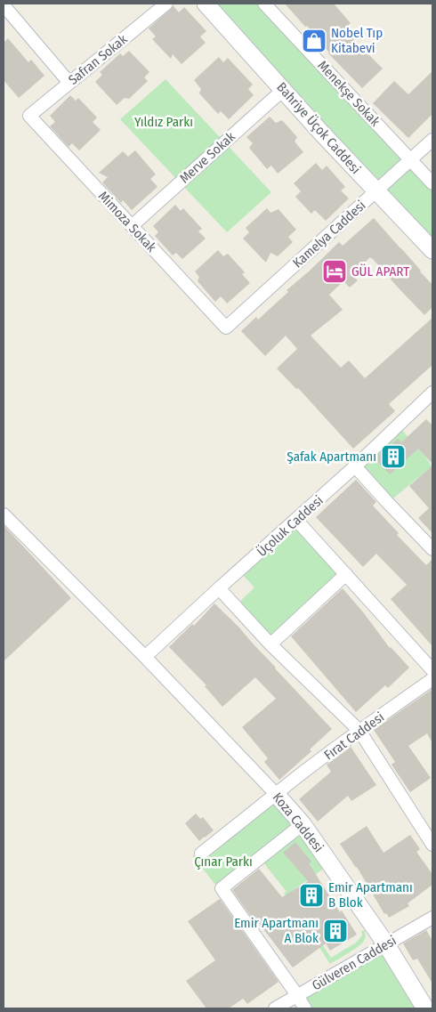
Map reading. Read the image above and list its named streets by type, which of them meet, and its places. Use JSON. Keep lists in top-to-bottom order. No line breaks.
{"streets":{"main road":["Bahriye Üçok Caddesi","Koza Caddesi"],"street":["Safran Sokak","Menekşe Sokak","Merve Sokak","Mimoza Sokak","Kamelya Caddesi","Üçoluk Caddesi","Fırat Caddesi","Gülveren Caddesi"]},"crossings":[["Safran Sokak","Mimoza Sokak"],["Menekşe Sokak","Kamelya Caddesi"],["Bahriye Üçok Caddesi","Merve Sokak"],["Bahriye Üçok Caddesi","Kamelya Caddesi"],["Merve Sokak","Mimoza Sokak"],["Mimoza Sokak","Kamelya Caddesi"],["Üçoluk Caddesi","Koza Caddesi"],["Fırat Caddesi","Koza Caddesi"],["Koza Caddesi","Gülveren Caddesi"]],"parks":["Yıldız Parkı","Çınar Parkı"],"places":{"shop":["Nobel Tıp Kitabevi"],"hotel":["GÜL APART"],"building":["Şafak Apartmanı","Emir Apartmanı B Blok","Emir Apartmanı A Blok"]}}
